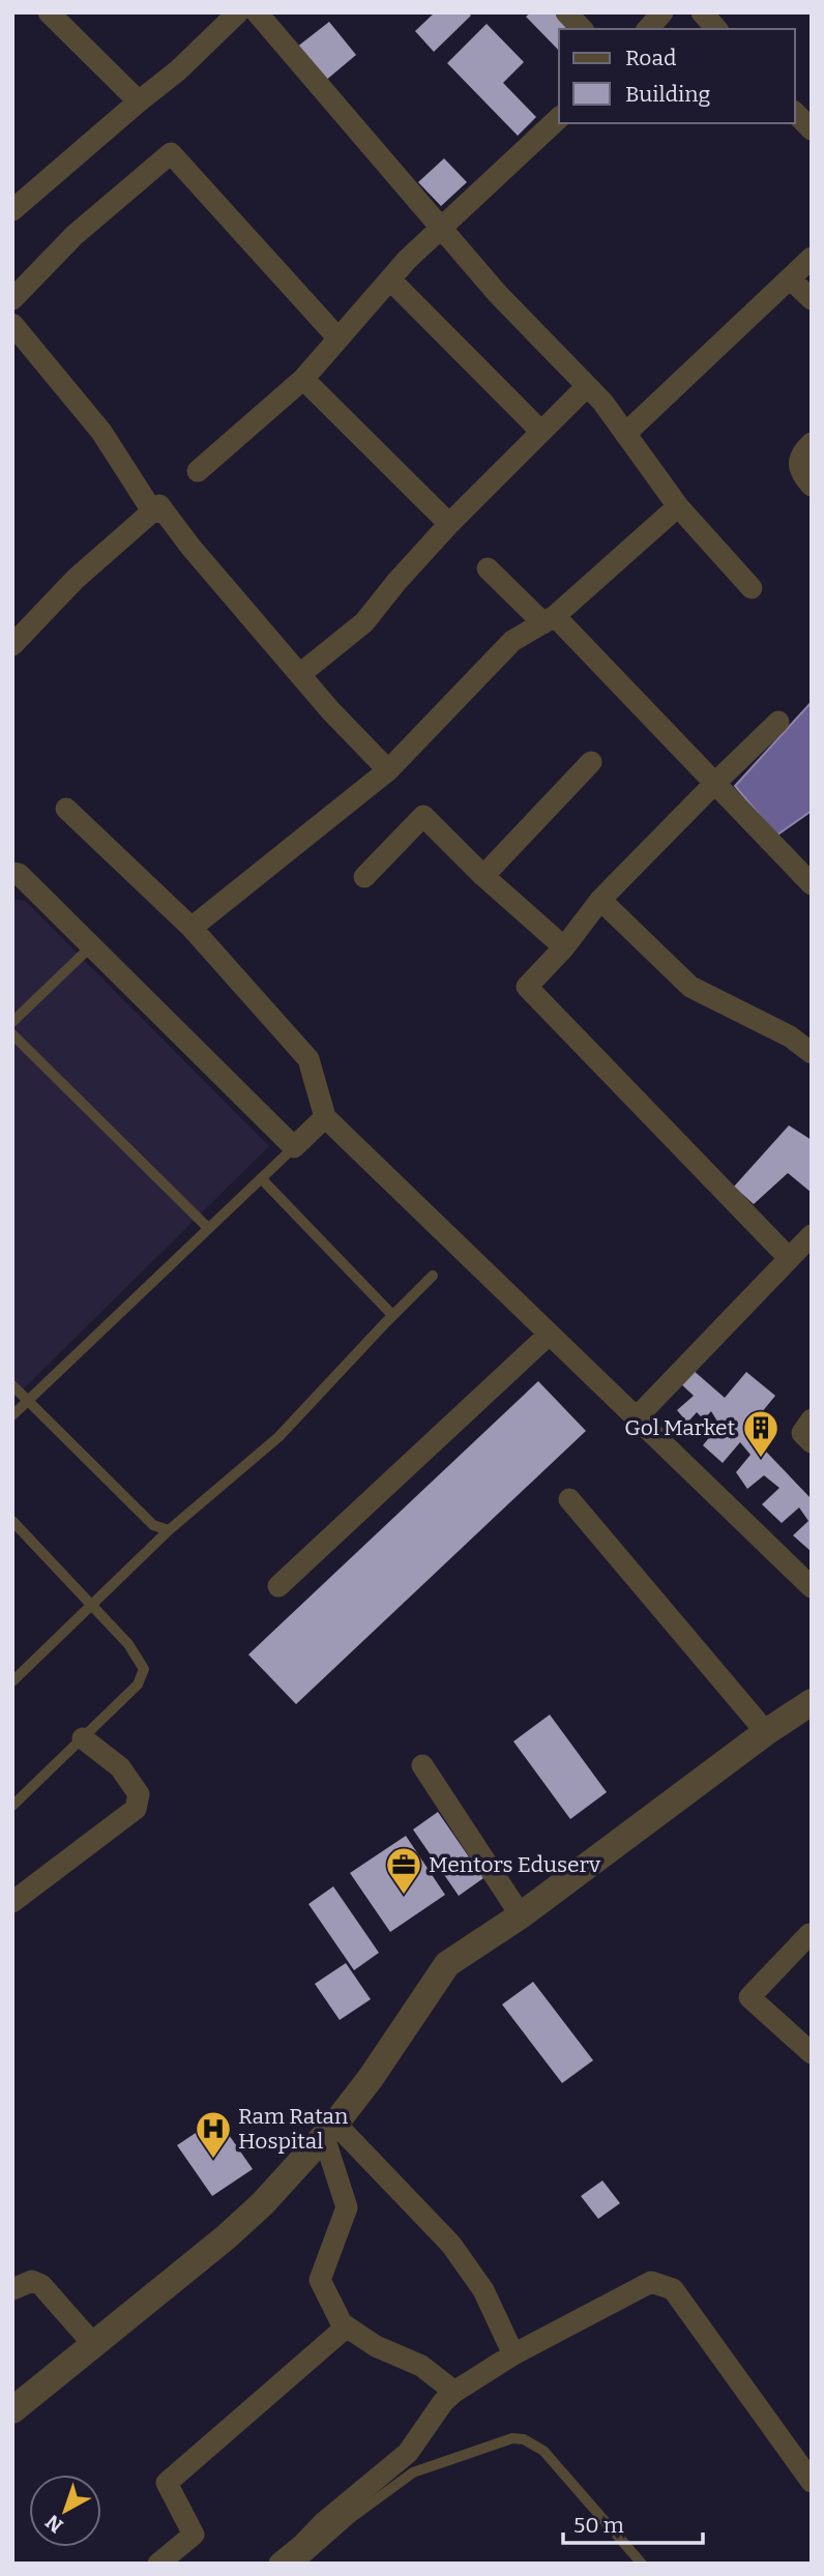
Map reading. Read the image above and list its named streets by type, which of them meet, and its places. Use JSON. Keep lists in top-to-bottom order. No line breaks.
{"places":{"building":["Gol Market"],"office":["Mentors Eduserv"],"hospital":["Ram Ratan Hospital"]},"legend":["Road","Building"],"scale_bar":"50 m","north":"bottom left"}
